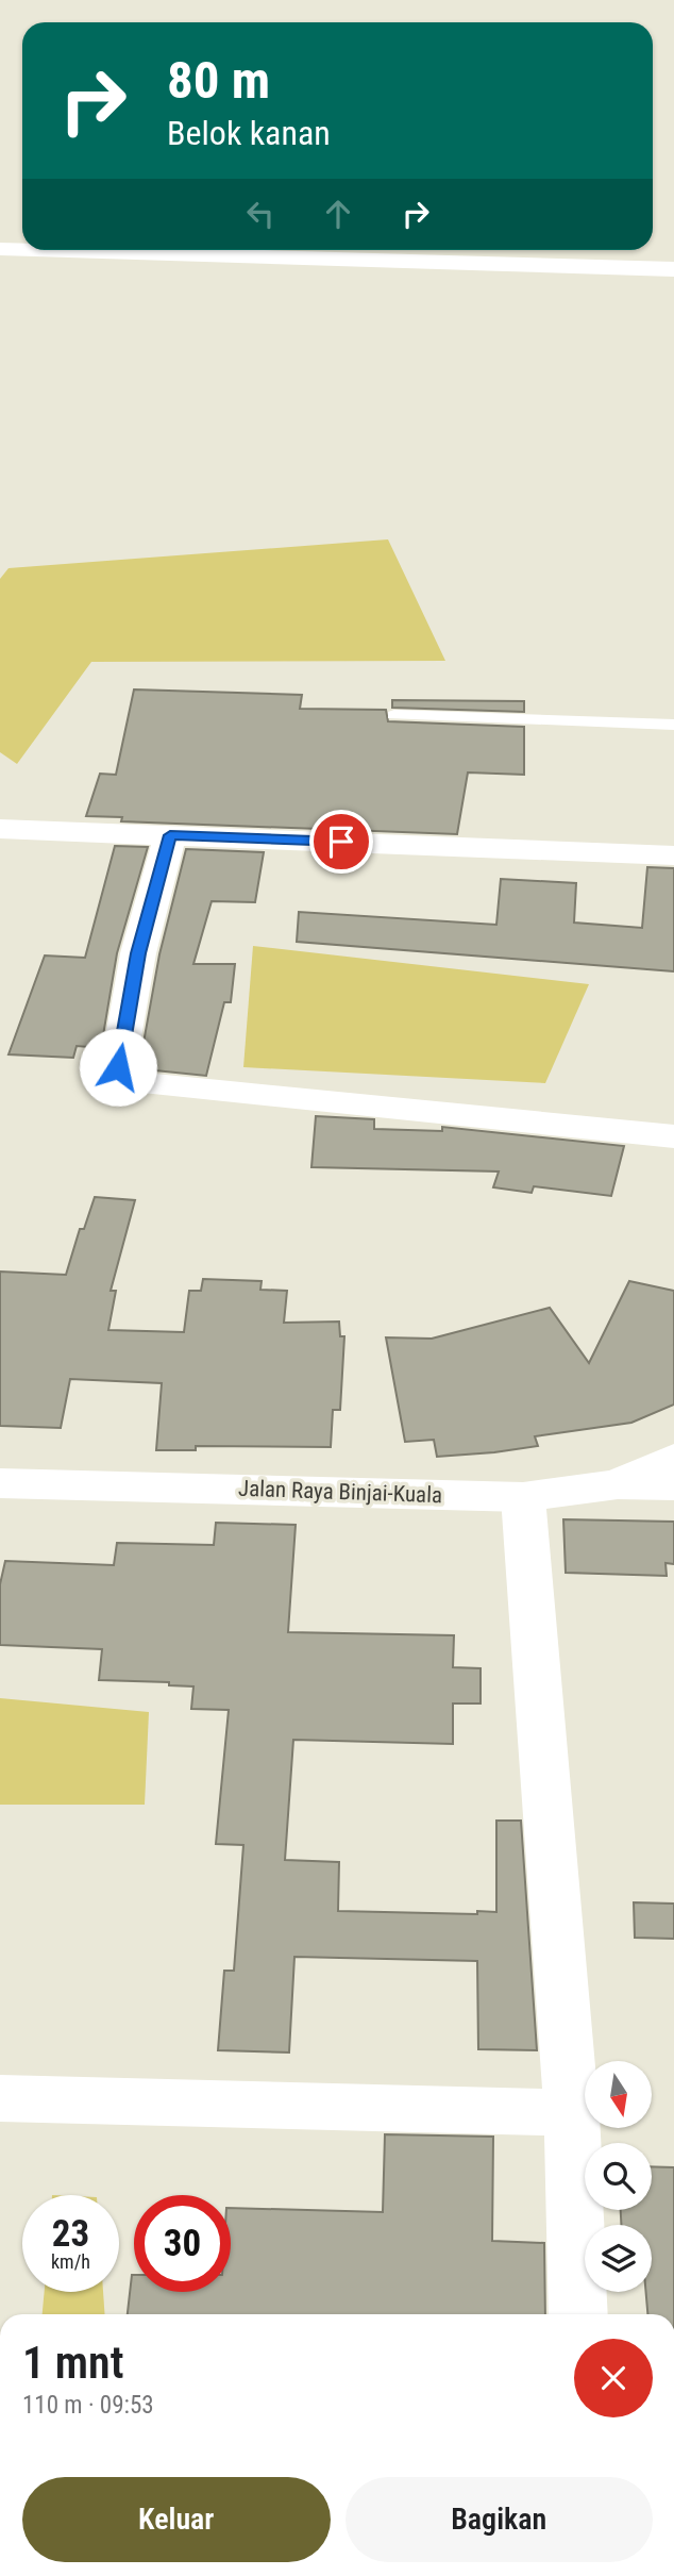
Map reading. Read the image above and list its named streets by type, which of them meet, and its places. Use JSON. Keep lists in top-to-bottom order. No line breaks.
{"streets":{"street":["Jalan Raya Binjai-Kuala"]},"north":"bottom","page":{"turn":["80 m","Belok kanan"],"speed":"23 km/h","limit":"30","heading":["1 mnt","110 m · 09:53"],"buttons":["Keluar","Bagikan"]}}
